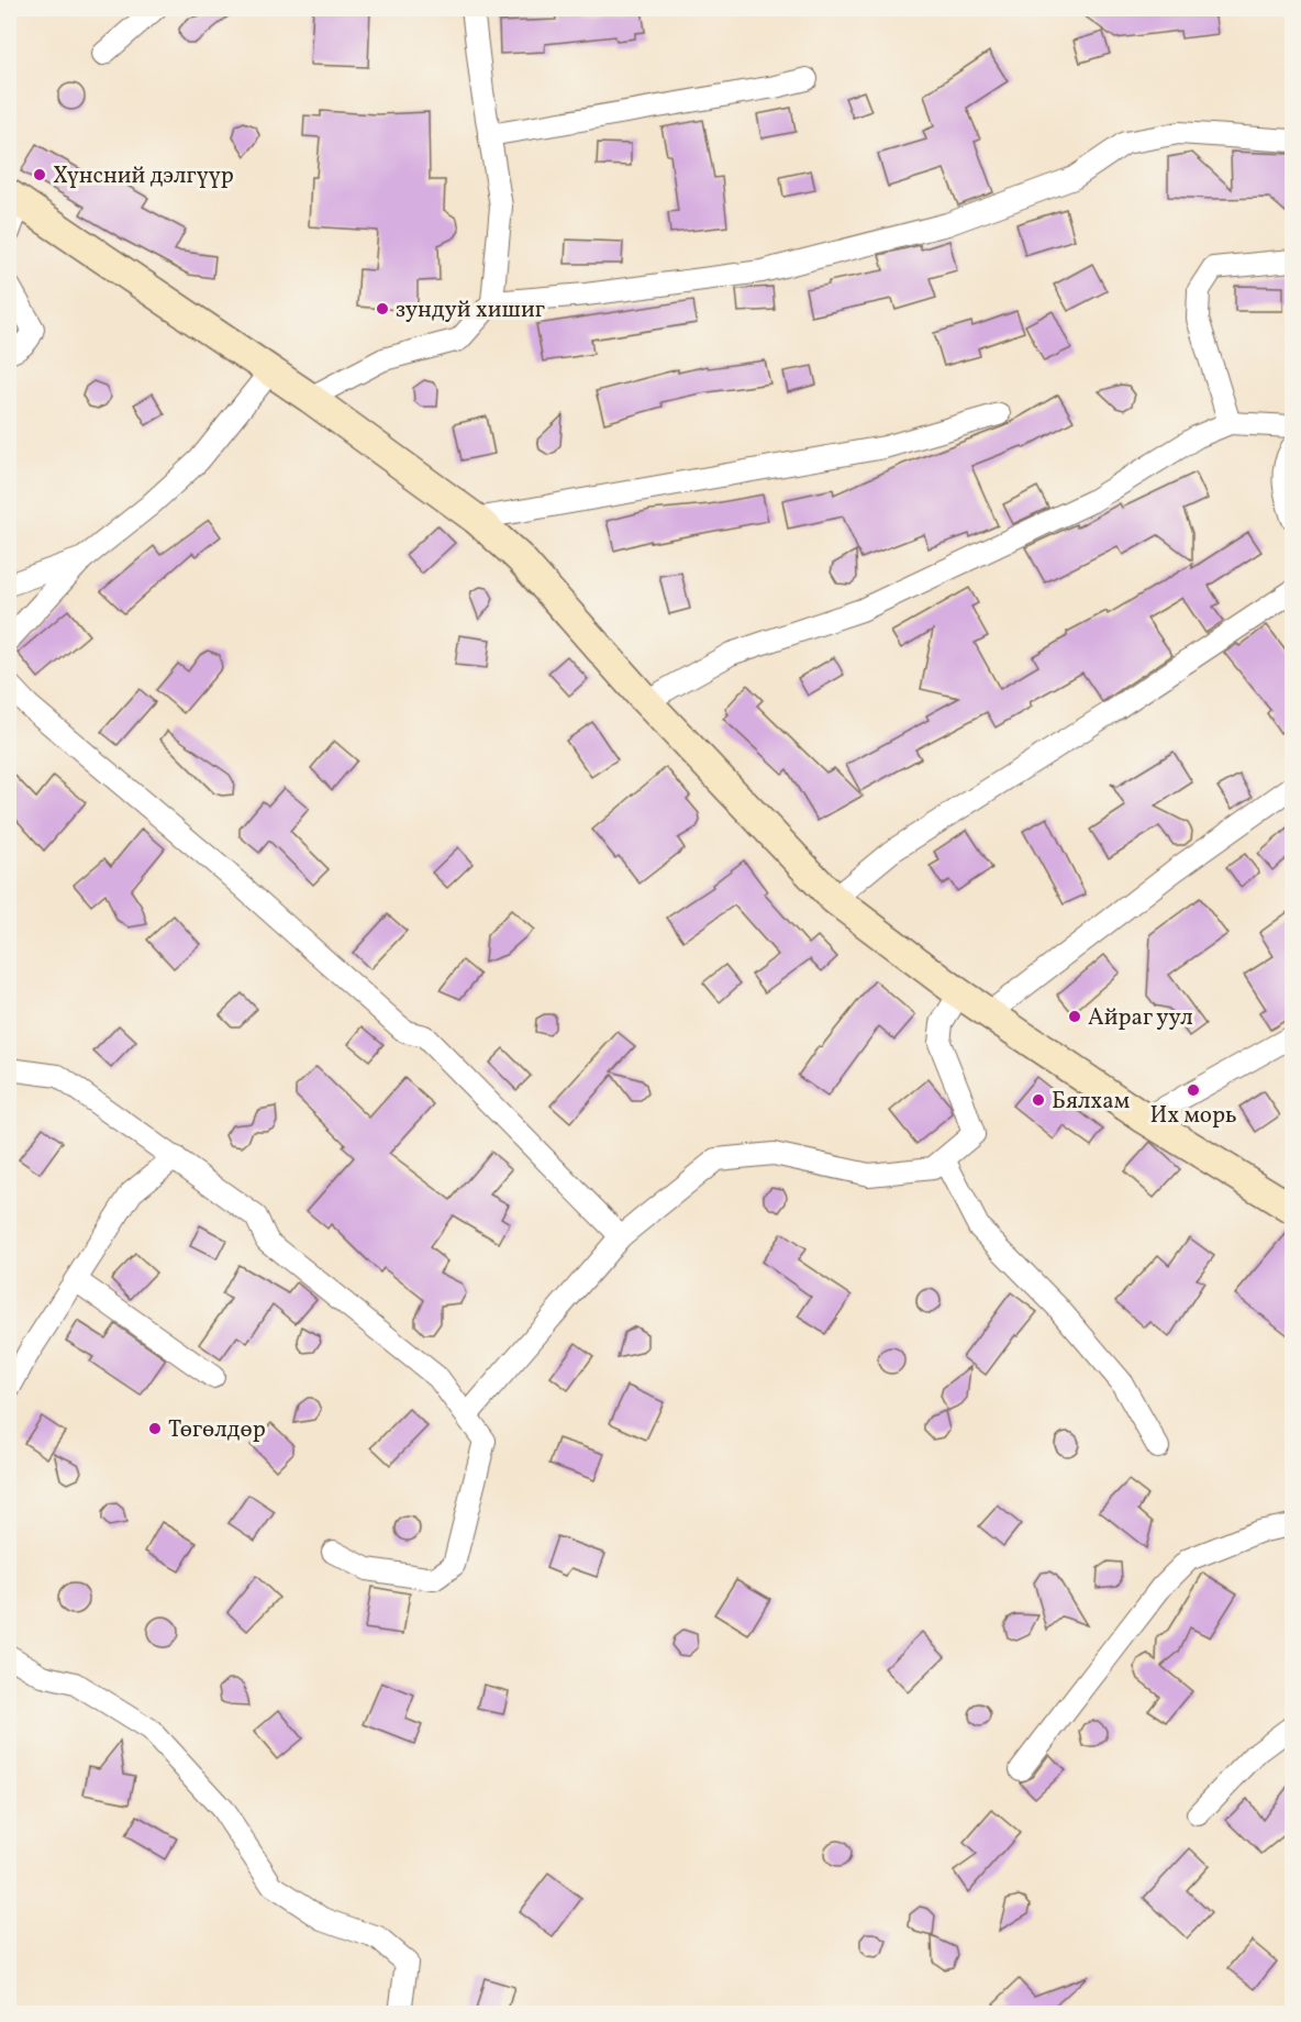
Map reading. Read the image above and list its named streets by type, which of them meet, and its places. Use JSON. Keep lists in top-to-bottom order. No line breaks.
{"places":["Хүнсний дэлгүүр","зундуй хишиг","Айраг уул","Их морь","Бялхам","Төгөлдөр"]}
